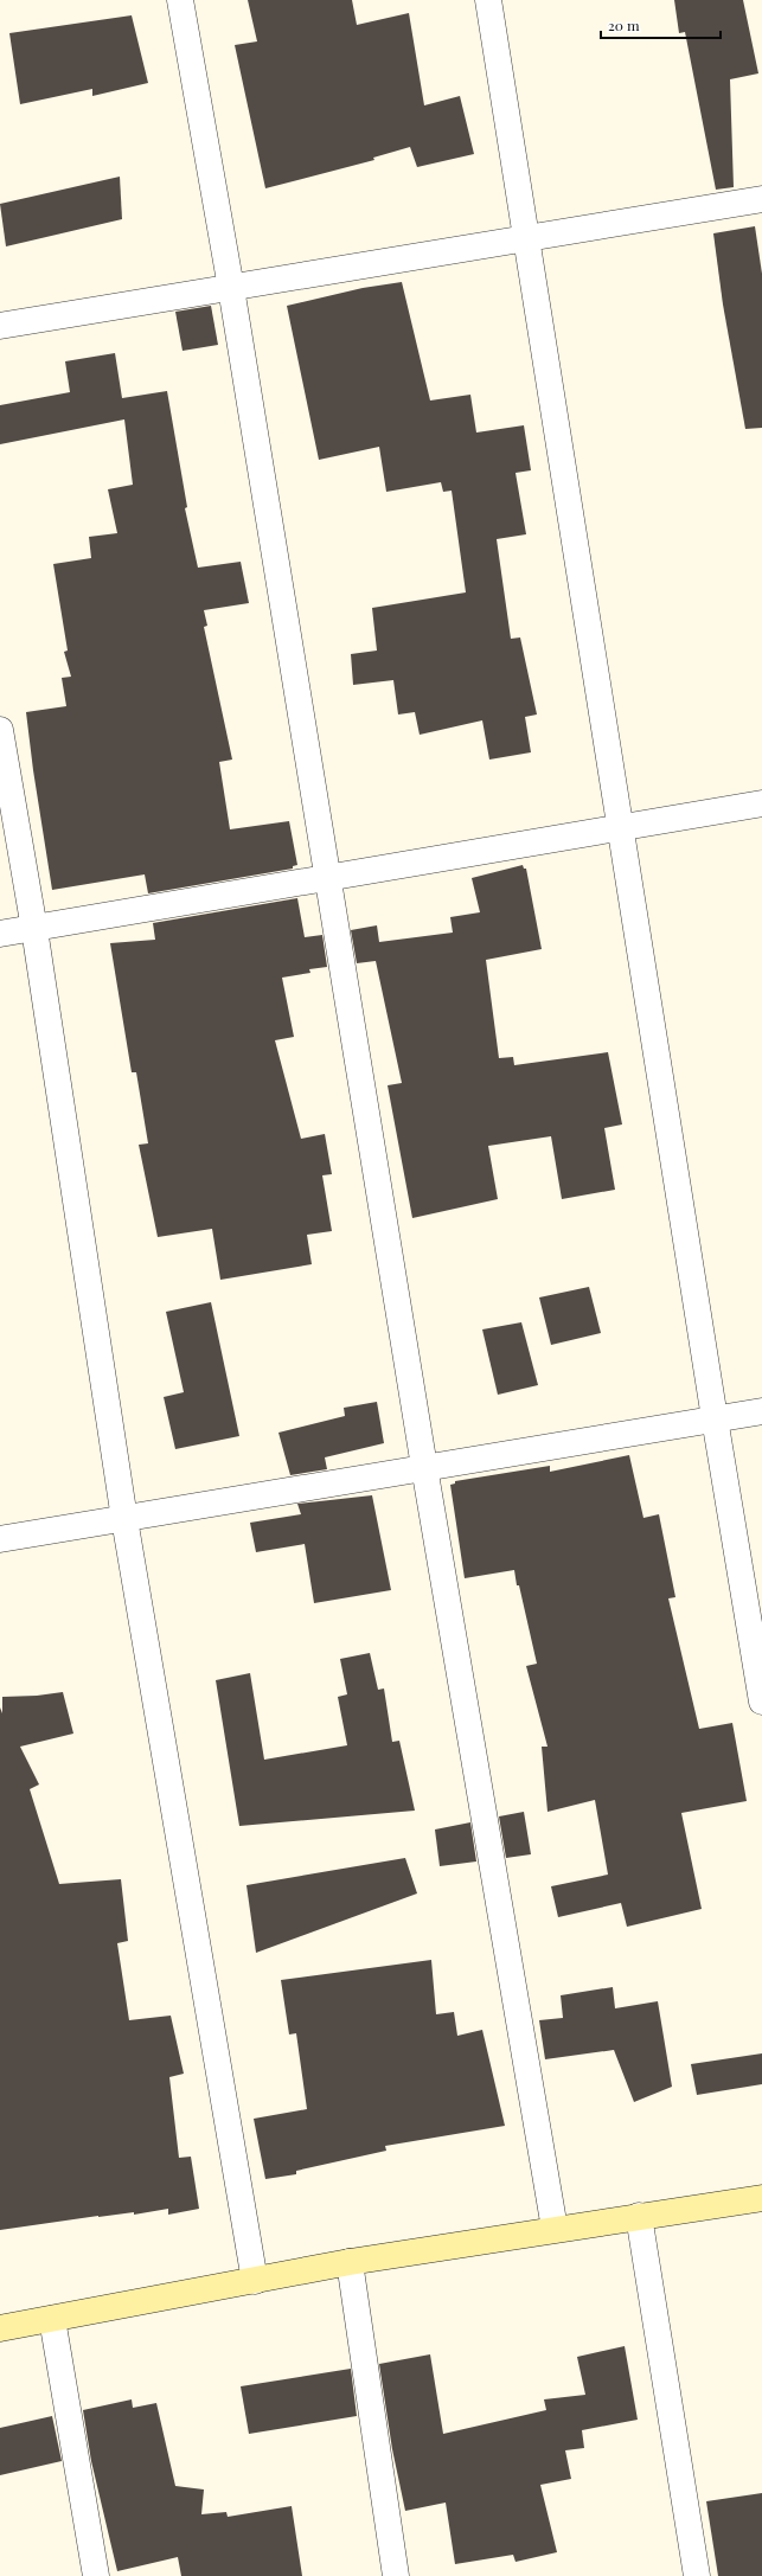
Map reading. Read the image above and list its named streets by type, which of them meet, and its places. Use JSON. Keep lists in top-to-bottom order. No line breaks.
{"scale_bar":"20 m"}
